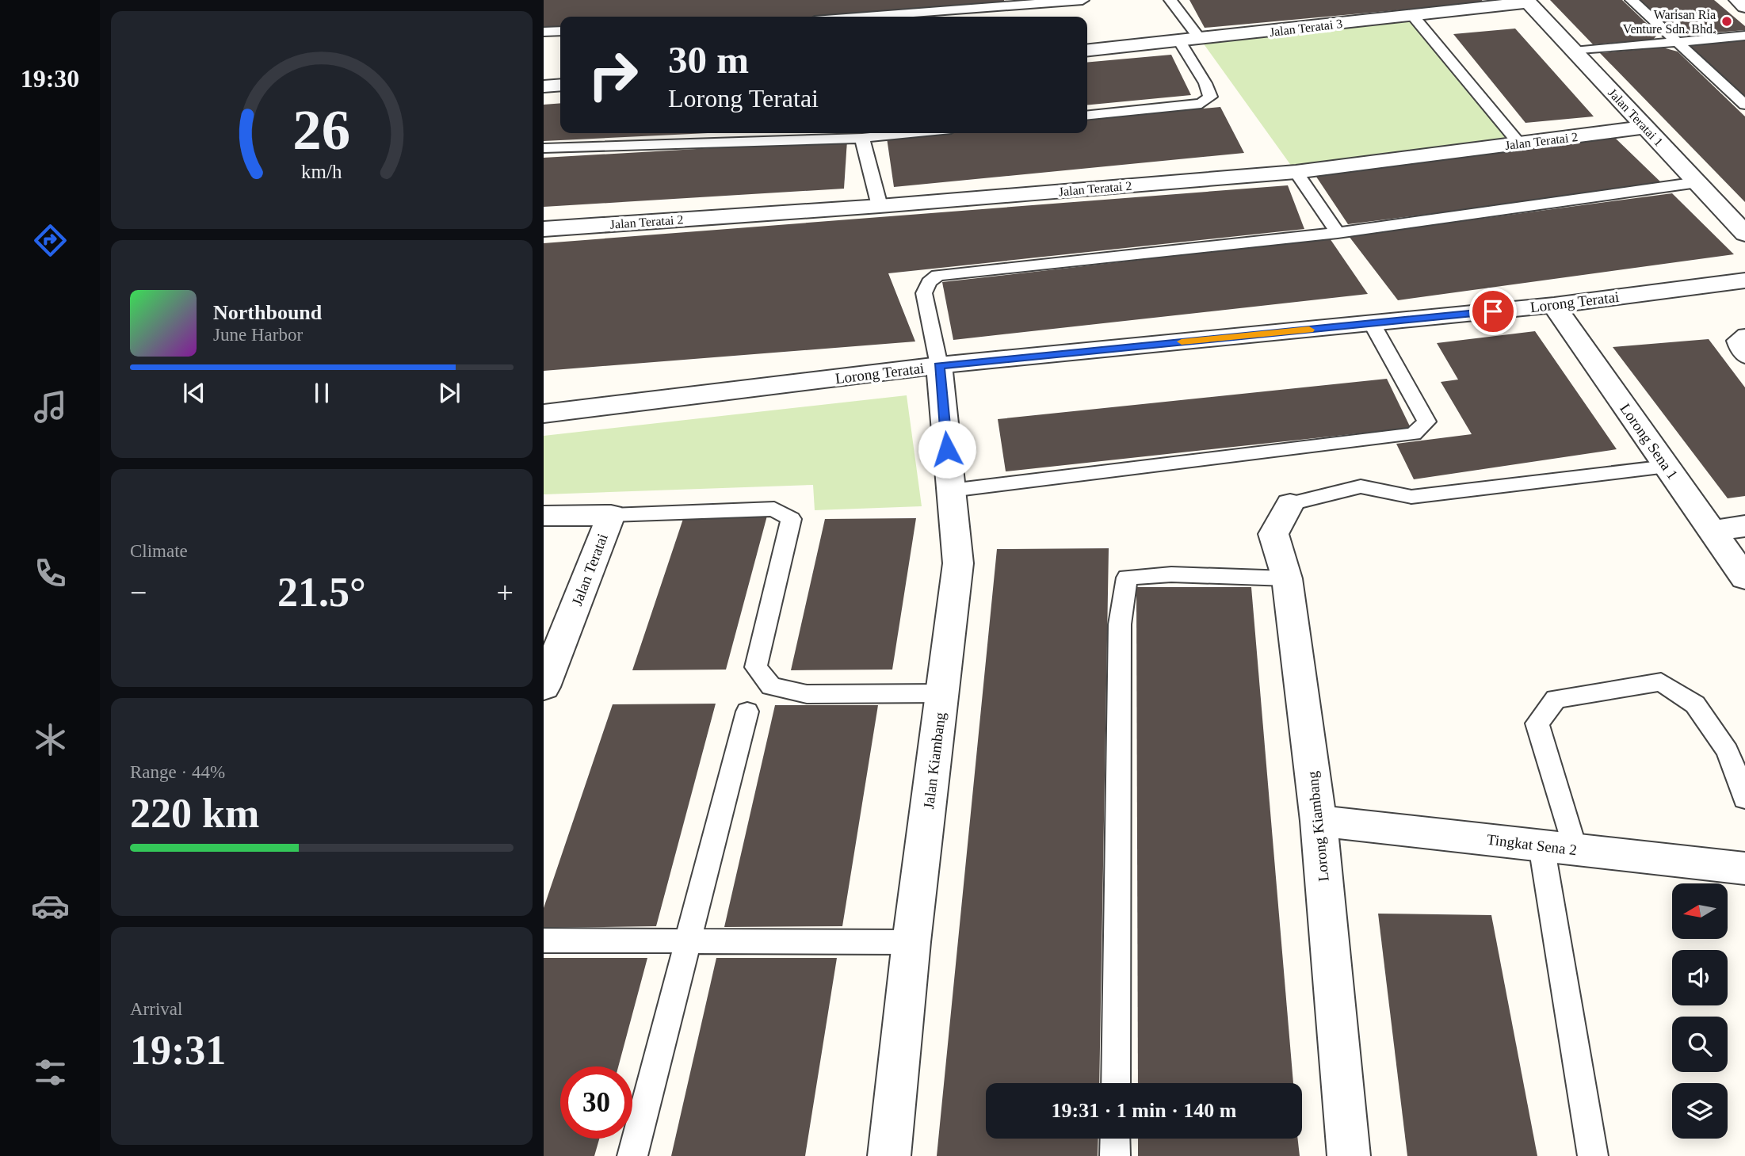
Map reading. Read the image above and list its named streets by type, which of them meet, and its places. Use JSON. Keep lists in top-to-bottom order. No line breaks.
{"streets":{"street":["Jalan Teratai 3","Jalan Teratai 1","Jalan Teratai 2","Lorong Teratai","Lorong Sena 1","Jalan Teratai","Jalan Kiambang","Lorong Kiambang","Tingkat Sena 2"]},"crossings":[["Jalan Teratai 3","Jalan Teratai 1"],["Jalan Teratai 1","Jalan Teratai 2"],["Lorong Teratai","Lorong Sena 1"],["Lorong Teratai","Jalan Kiambang"],["Lorong Kiambang","Tingkat Sena 2"]],"places":["Warisan Ria Venture Sdn. Bhd."],"north":"left","page":{"tabs":"19:30","turn":["30 m","Lorong Teratai"],"song":["Northbound","June Harbor"],"tile":["Climate",["Range · 44%","220 km"],["Arrival","19:31"]],"heat":["−","21.5°","+"],"limit":"30","trip":"19:31 · 1 min · 140 m","gauge":["26","km/h"]}}
